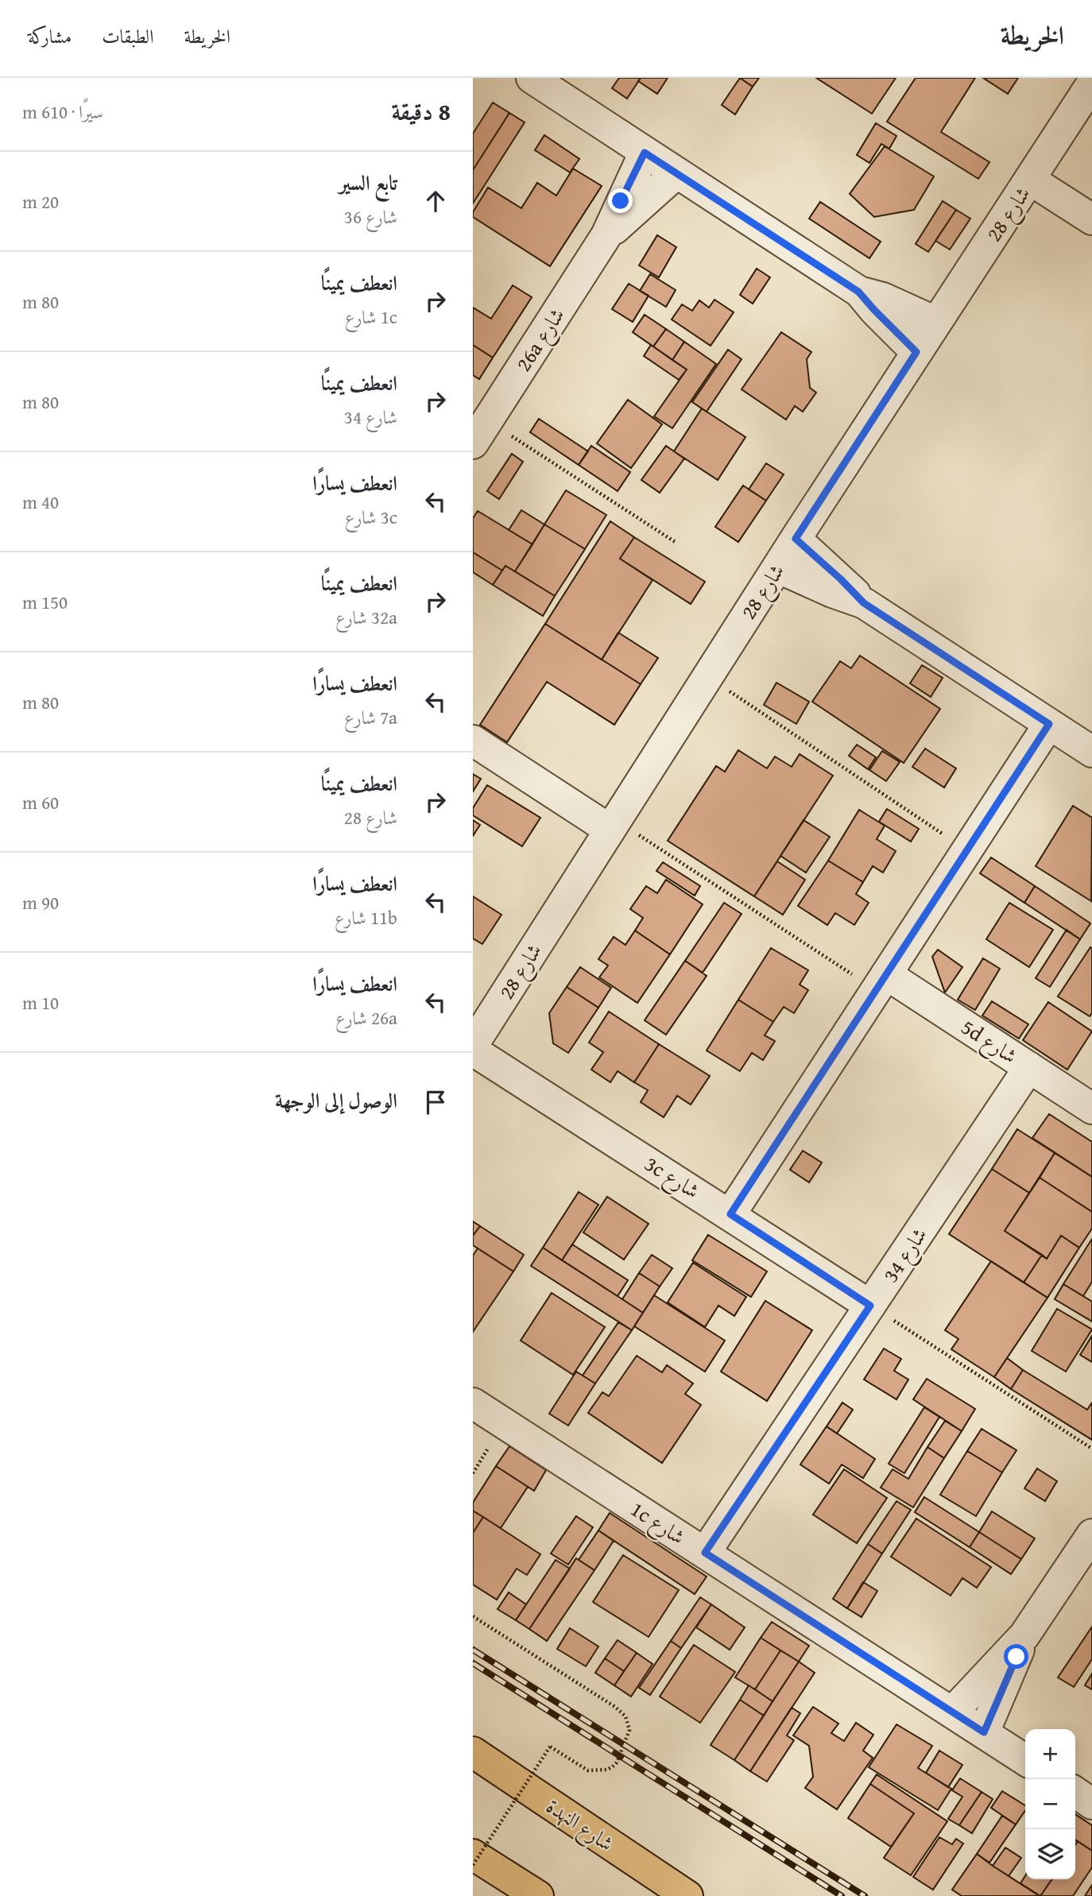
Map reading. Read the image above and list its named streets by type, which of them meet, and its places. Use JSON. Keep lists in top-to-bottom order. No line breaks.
{"streets":{"main road":["شارع النهدة"],"street":["شارع 28","26a شارع","5d شارع","3c شارع","شارع 34","1c شارع"]},"crossings":[["5d شارع","شارع 34"],["3c شارع","شارع 34"],["شارع 34","1c شارع"]],"page":{"header":"الخريطة","nav":["الخريطة","الطبقات","مشاركة"],"heading":["8 دقيقة","سيرًا · 610 m"],"list":[["تابع السير","شارع 36","20 m"],["انعطف يمينًا","1c شارع","80 m"],["انعطف يمينًا","شارع 34","80 m"],["انعطف يسارًا","3c شارع","40 m"],["انعطف يمينًا","32a شارع","150 m"],["انعطف يسارًا","7a شارع","80 m"],["انعطف يمينًا","شارع 28","60 m"],["انعطف يسارًا","11b شارع","90 m"],["انعطف يسارًا","26a شارع","10 m"],"الوصول إلى الوجهة"],"map_buttons":["+","−"]}}
